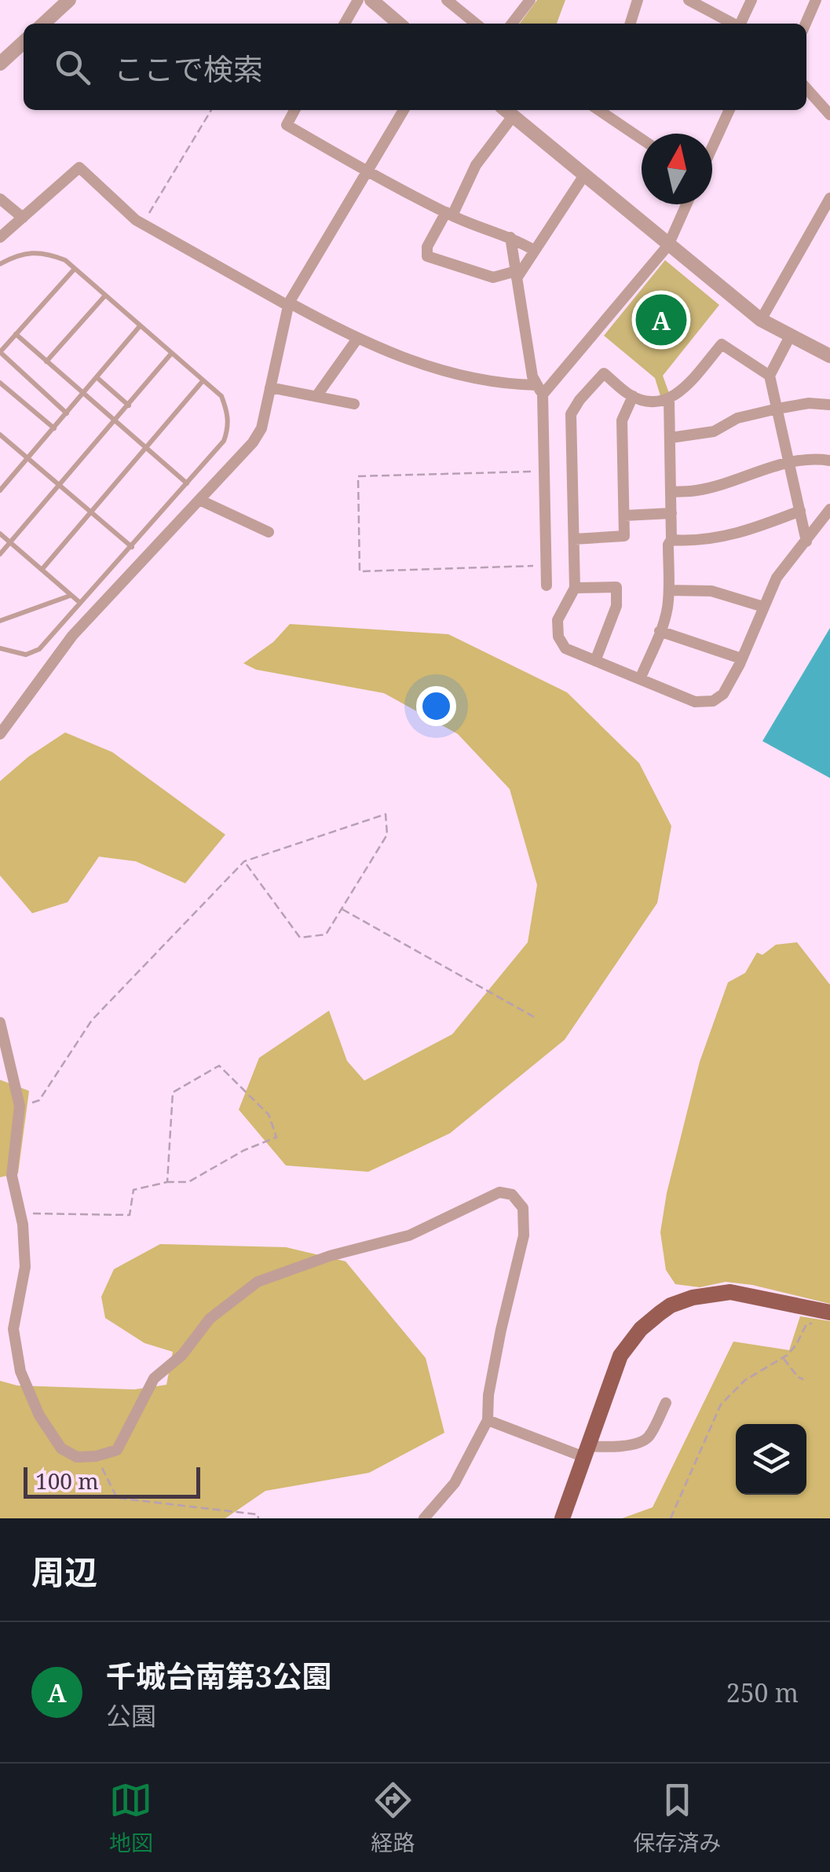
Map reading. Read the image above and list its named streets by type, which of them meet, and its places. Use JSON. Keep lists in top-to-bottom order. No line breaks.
{"scale_bar":"100 m","north":"top","page":{"search":"ここで検索","pins":"A","scale":"100 m","heading":"周辺","list":[{"mark":"A","name":"千城台南第3公園","note":"公園","value":"250 m"}],"nav":["地図","経路","保存済み"]}}
